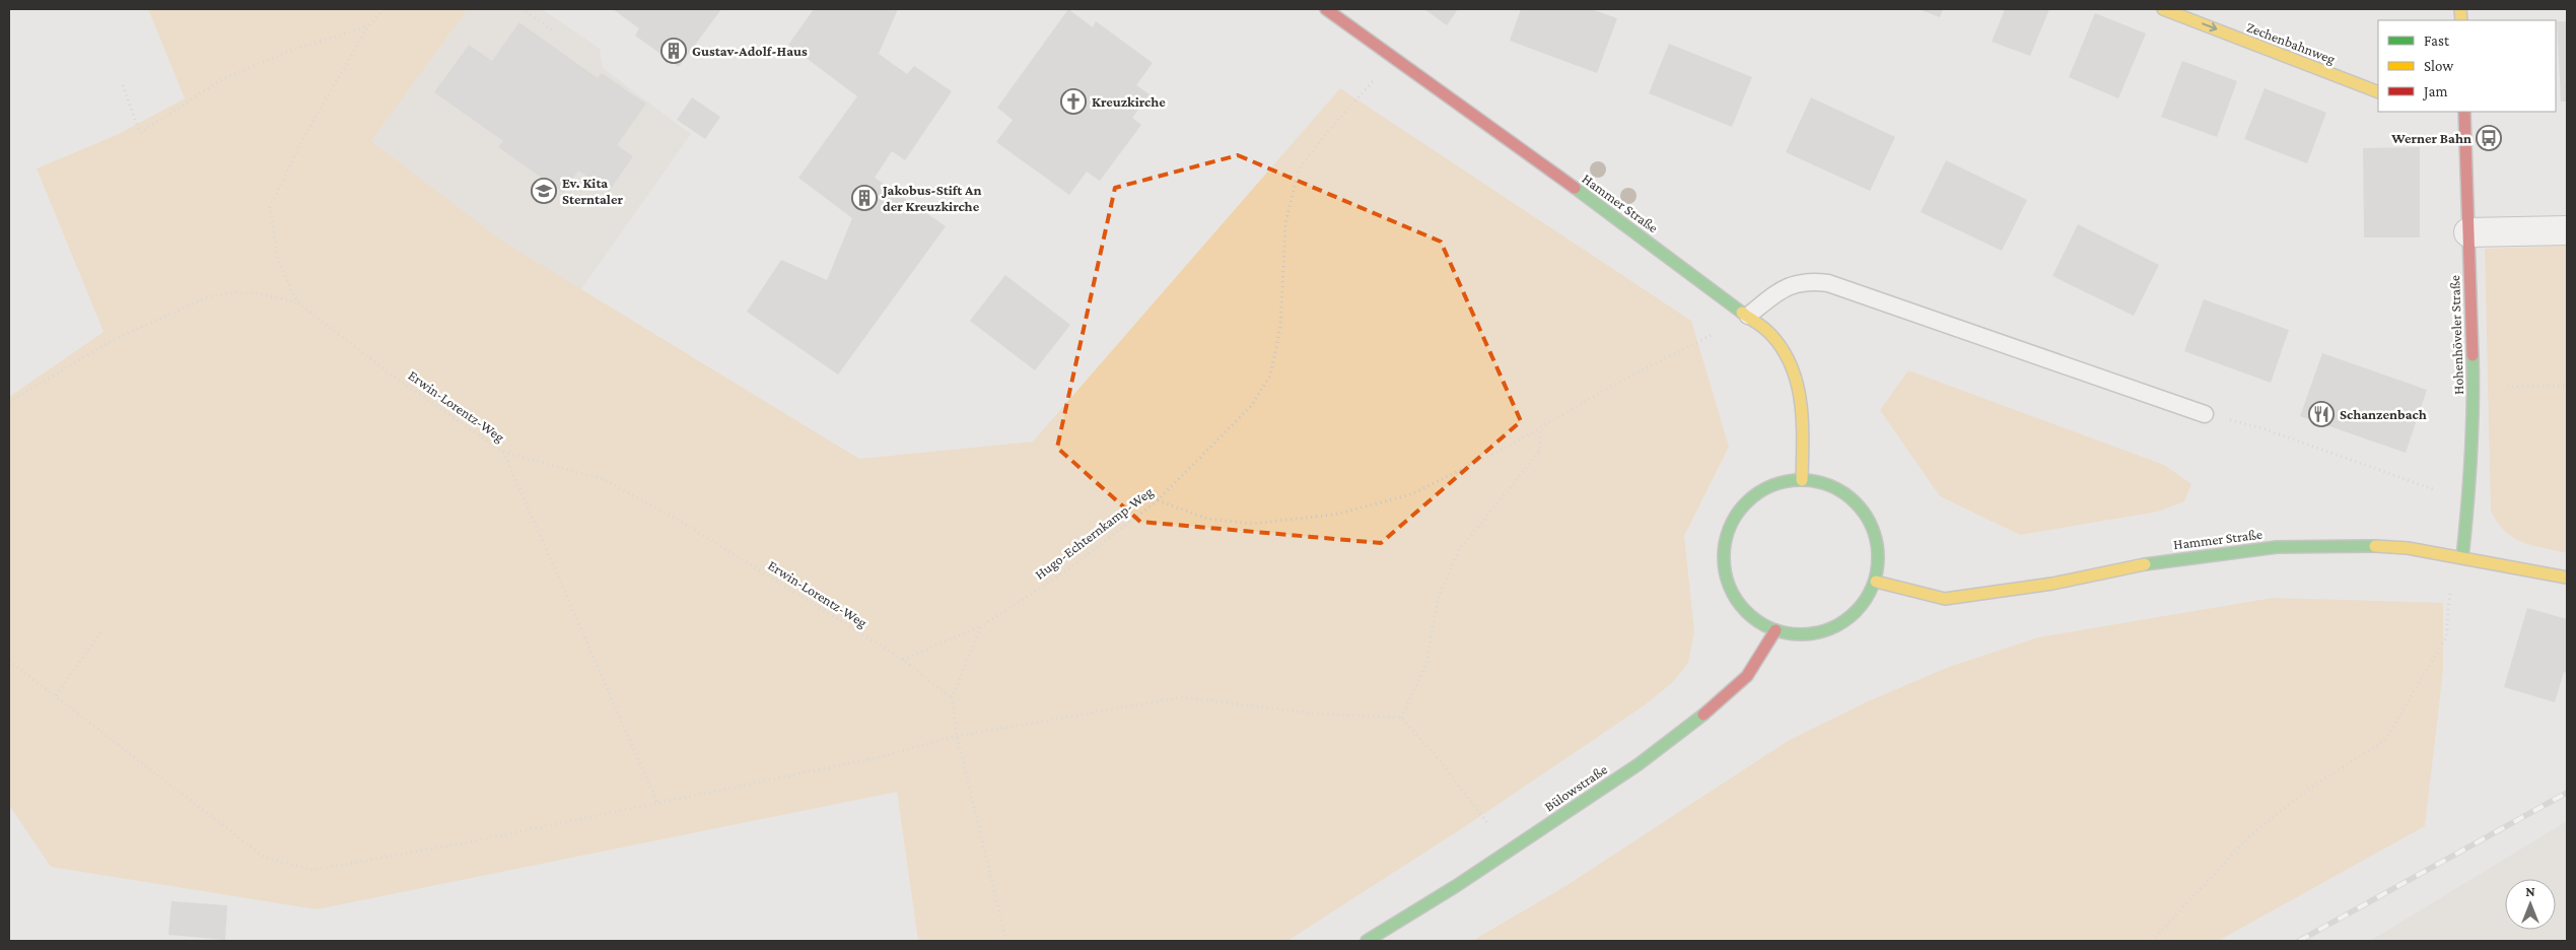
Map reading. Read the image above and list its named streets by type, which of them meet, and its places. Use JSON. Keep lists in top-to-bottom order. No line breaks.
{"streets":{"main road":["Zechenbahnweg","Hammer Straße","Hohenhöveler Straße","Bülowstraße"],"path":["Erwin-Lorentz-Weg","Hugo-Echternkamp-Weg"]},"crossings":[["Hammer Straße","Hohenhöveler Straße"],["Hammer Straße","Hugo-Echternkamp-Weg"],["Hammer Straße","Bülowstraße"],["Erwin-Lorentz-Weg","Hugo-Echternkamp-Weg"]],"one_way":["Zechenbahnweg"],"places":{"building":["Gustav-Adolf-Haus","Jakobus-Stift An der Kreuzkirche"],"church":["Kreuzkirche"],"bus stop":["Werner Bahn"],"school or university":["Ev. Kita Sterntaler"],"restaurant":["Schanzenbach"]},"legend":["Fast","Slow","Jam"],"north":"top"}
